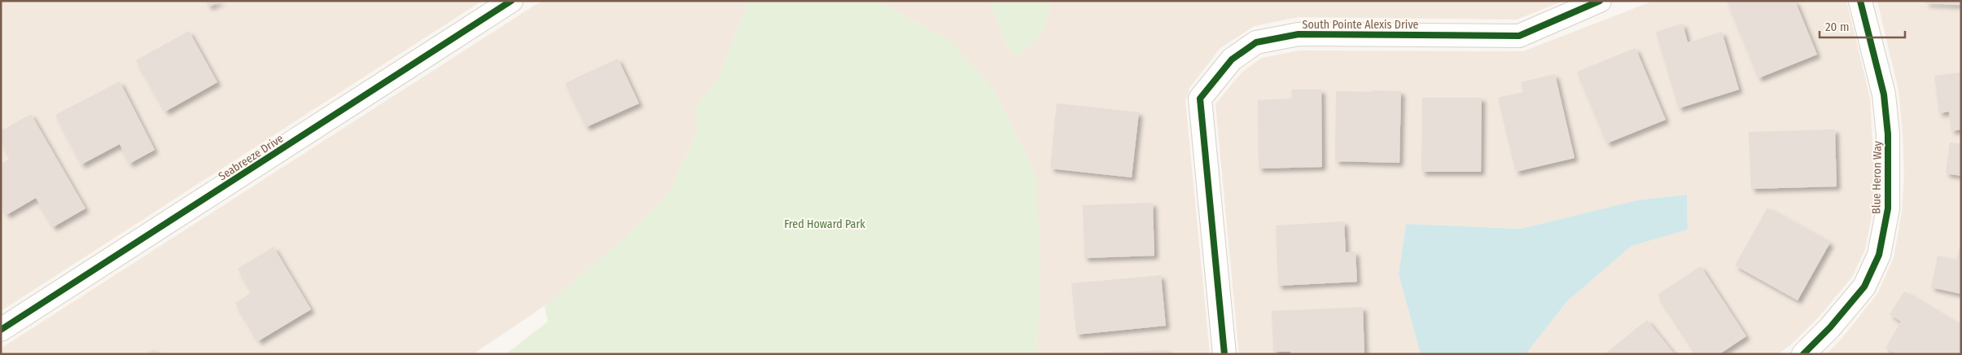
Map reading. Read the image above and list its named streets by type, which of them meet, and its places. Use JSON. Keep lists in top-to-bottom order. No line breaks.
{"streets":{"street":["South Pointe Alexis Drive","Seabreeze Drive","Blue Heron Way"]},"parks":["Fred Howard Park"],"scale_bar":"20 m"}
